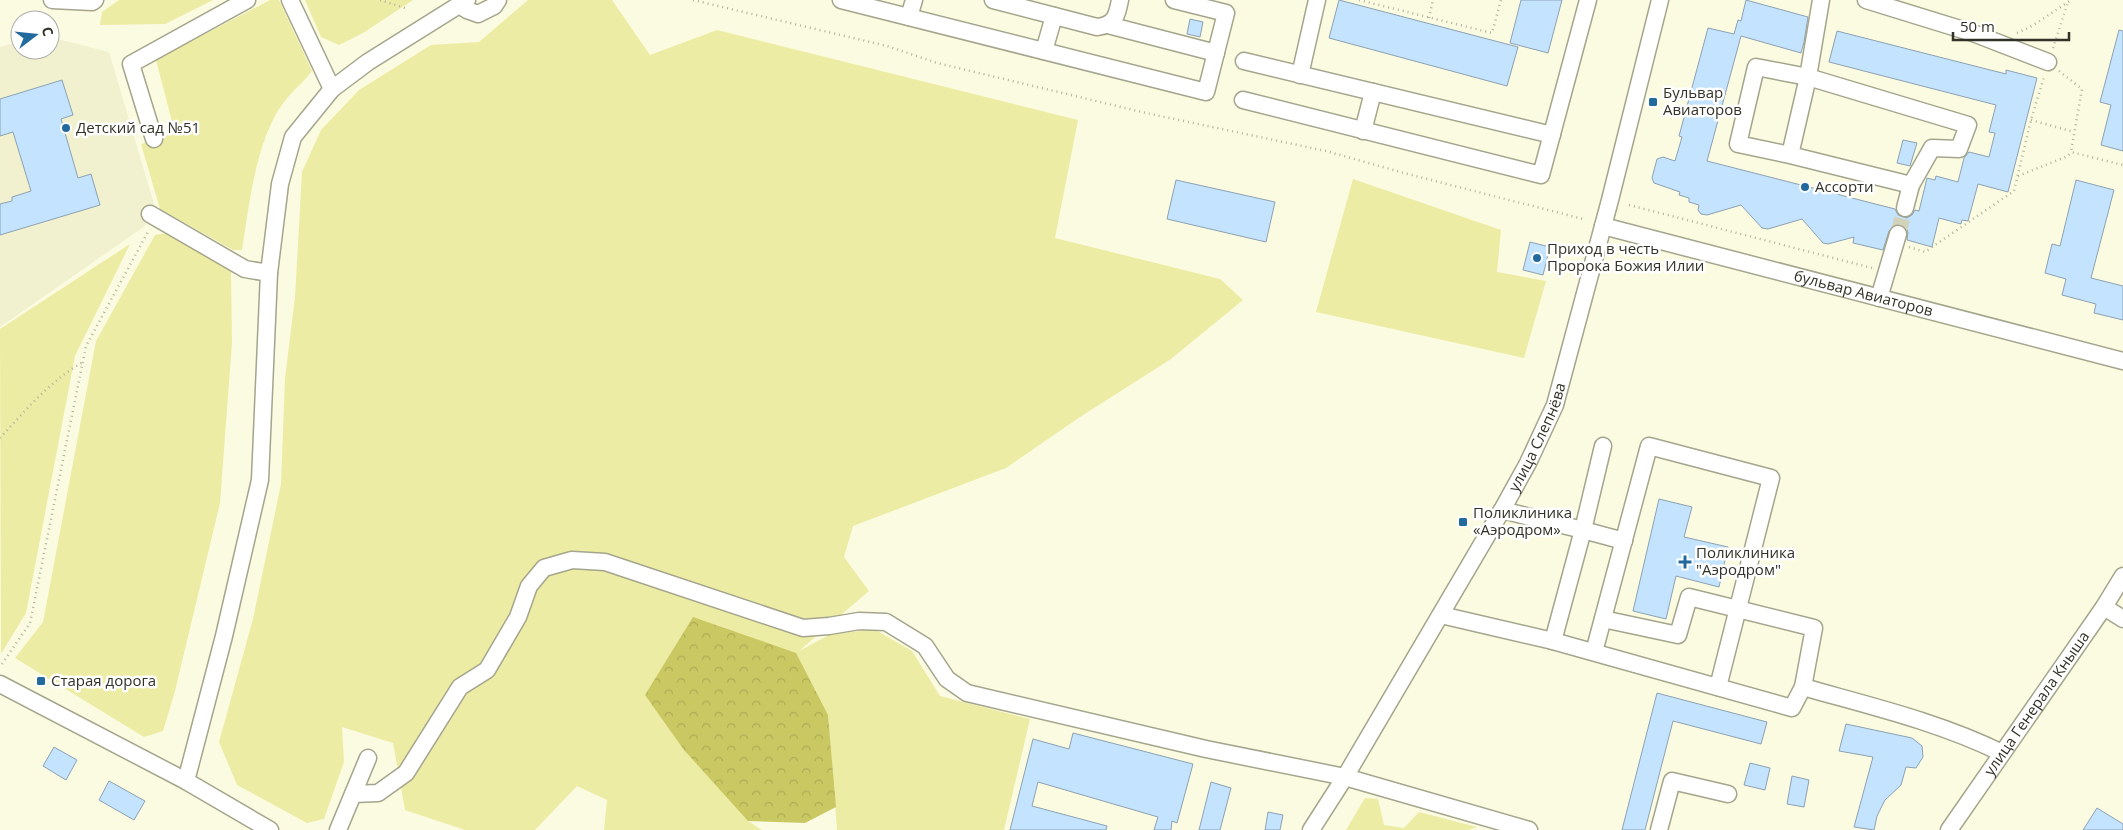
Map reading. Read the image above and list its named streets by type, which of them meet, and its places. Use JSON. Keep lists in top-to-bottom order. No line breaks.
{"streets":{"street":["бульвар Авиаторов","улица Слепнёва","улица Генерала Кныша"]},"crossings":[["бульвар Авиаторов","улица Слепнёва"]],"places":{"transit":["Бульвар Авиаторов","Поликлиника «Аэродром»","Старая дорога"],"other":["Детский сад №51","Ассорти","Приход в честь Пророка Божия Илии"],"health":["Поликлиника \"Аэродром\""]},"scale_bar":"50 m","north":"right"}
